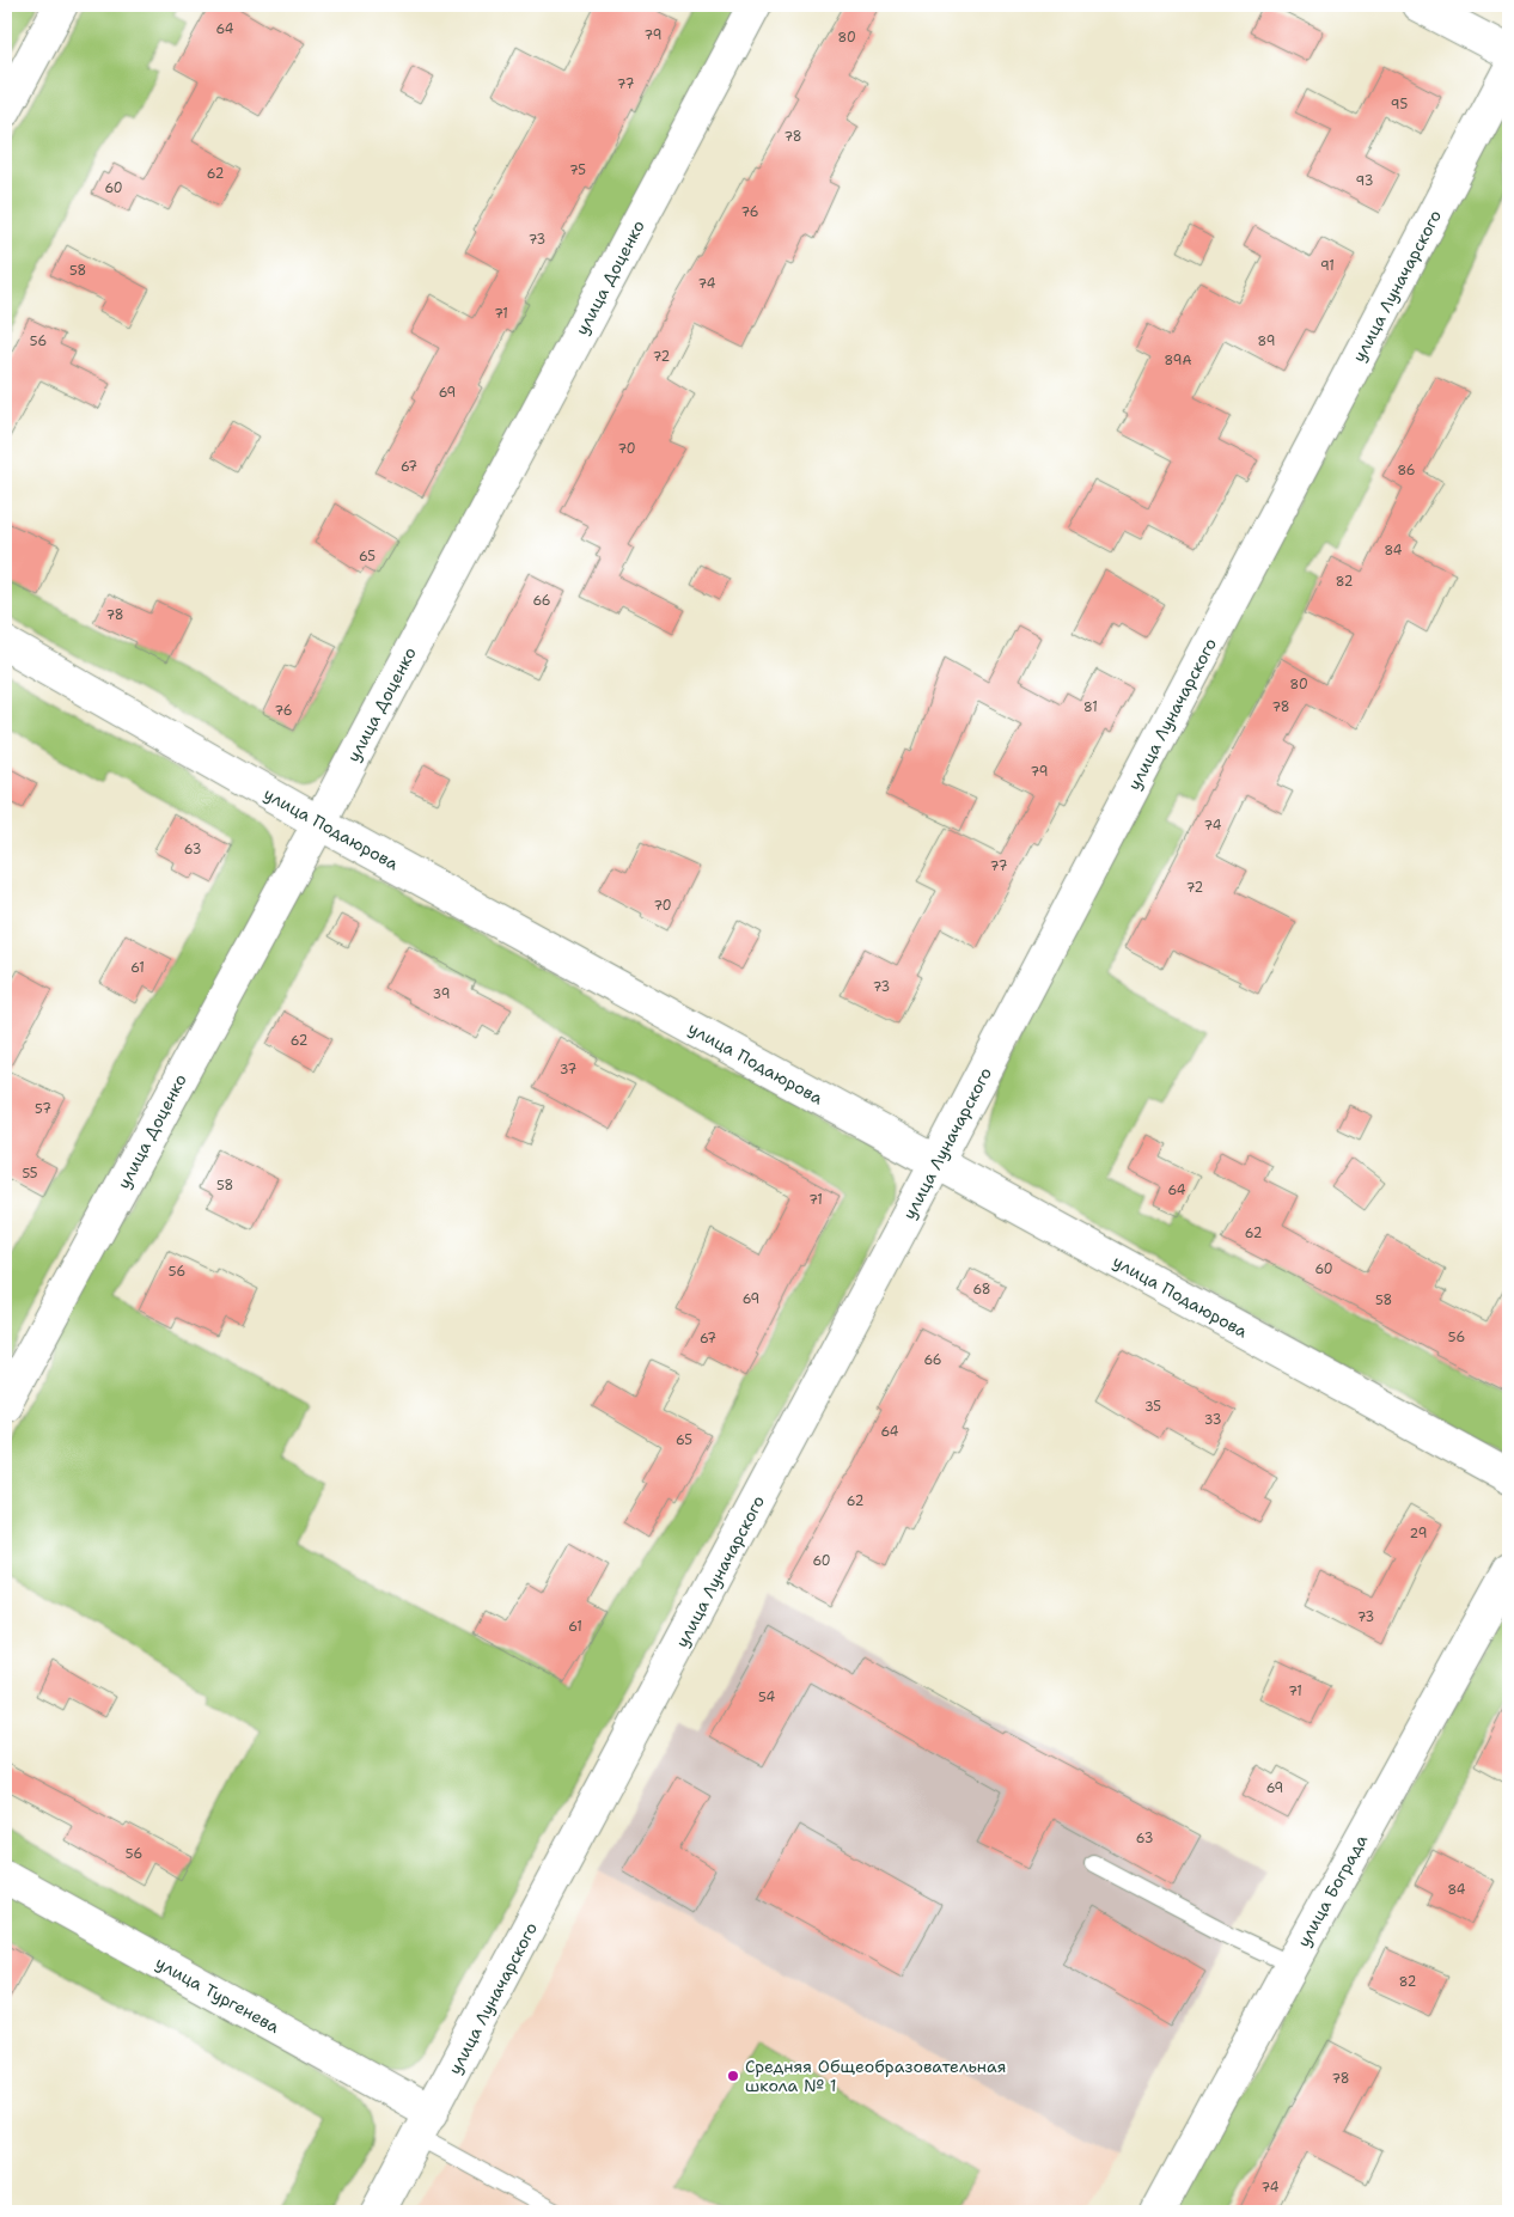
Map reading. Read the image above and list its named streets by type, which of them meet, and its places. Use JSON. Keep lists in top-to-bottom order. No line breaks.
{"streets":{"street":["улица Доценко","улица Луначарского","улица Подаюрова","улица Бограда","улица Тургенева"]},"crossings":[["улица Доценко","улица Подаюрова"],["улица Луначарского","улица Подаюрова"],["улица Луначарского","улица Тургенева"]],"places":["Средняя Общеобразовательная школа № 1"],"house_numbers":["64","79","80","77","95","78","75","62","93","60","76","73","91","58","74","71","56","89","72","89А","69","70","67","86","84","65","82","66","78","80","81","78","76","79","74","63","77","72","70","61","73","39","62","37","57","55","58","64","71","62","60","56","68","69","58","56","67","66","35","33","64","65","62","29","60","73","61","71","54","69","63","56","84","82","78","74"]}
